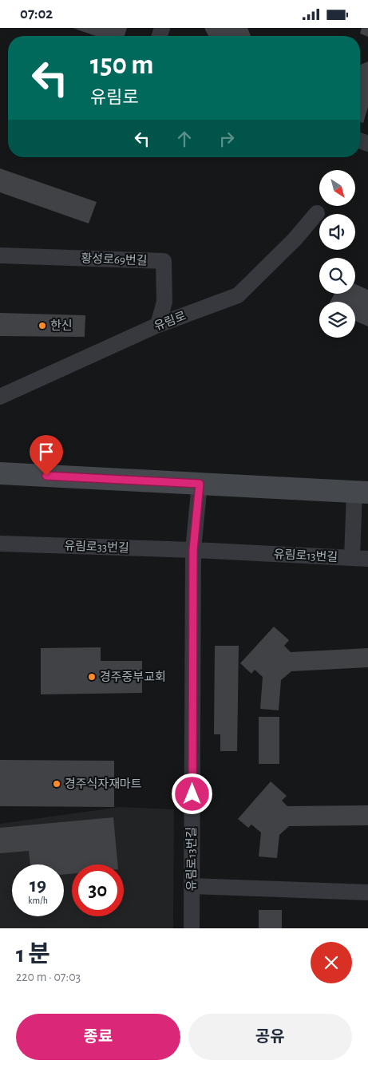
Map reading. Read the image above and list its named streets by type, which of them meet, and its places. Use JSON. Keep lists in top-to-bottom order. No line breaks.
{"streets":{"street":["황성로69번길","유림로","유림로33번길","유림로13번길"]},"crossings":[["황성로69번길","유림로"],["유림로33번길","유림로13번길"]],"places":["한신","경주중부교회","경주식자재마트"],"north":"bottom right","page":{"status":"07:02","turn":["150 m","유림로"],"speed":"19 km/h","limit":"30","heading":["1 분","220 m · 07:03"],"buttons":["종료","공유"]}}
